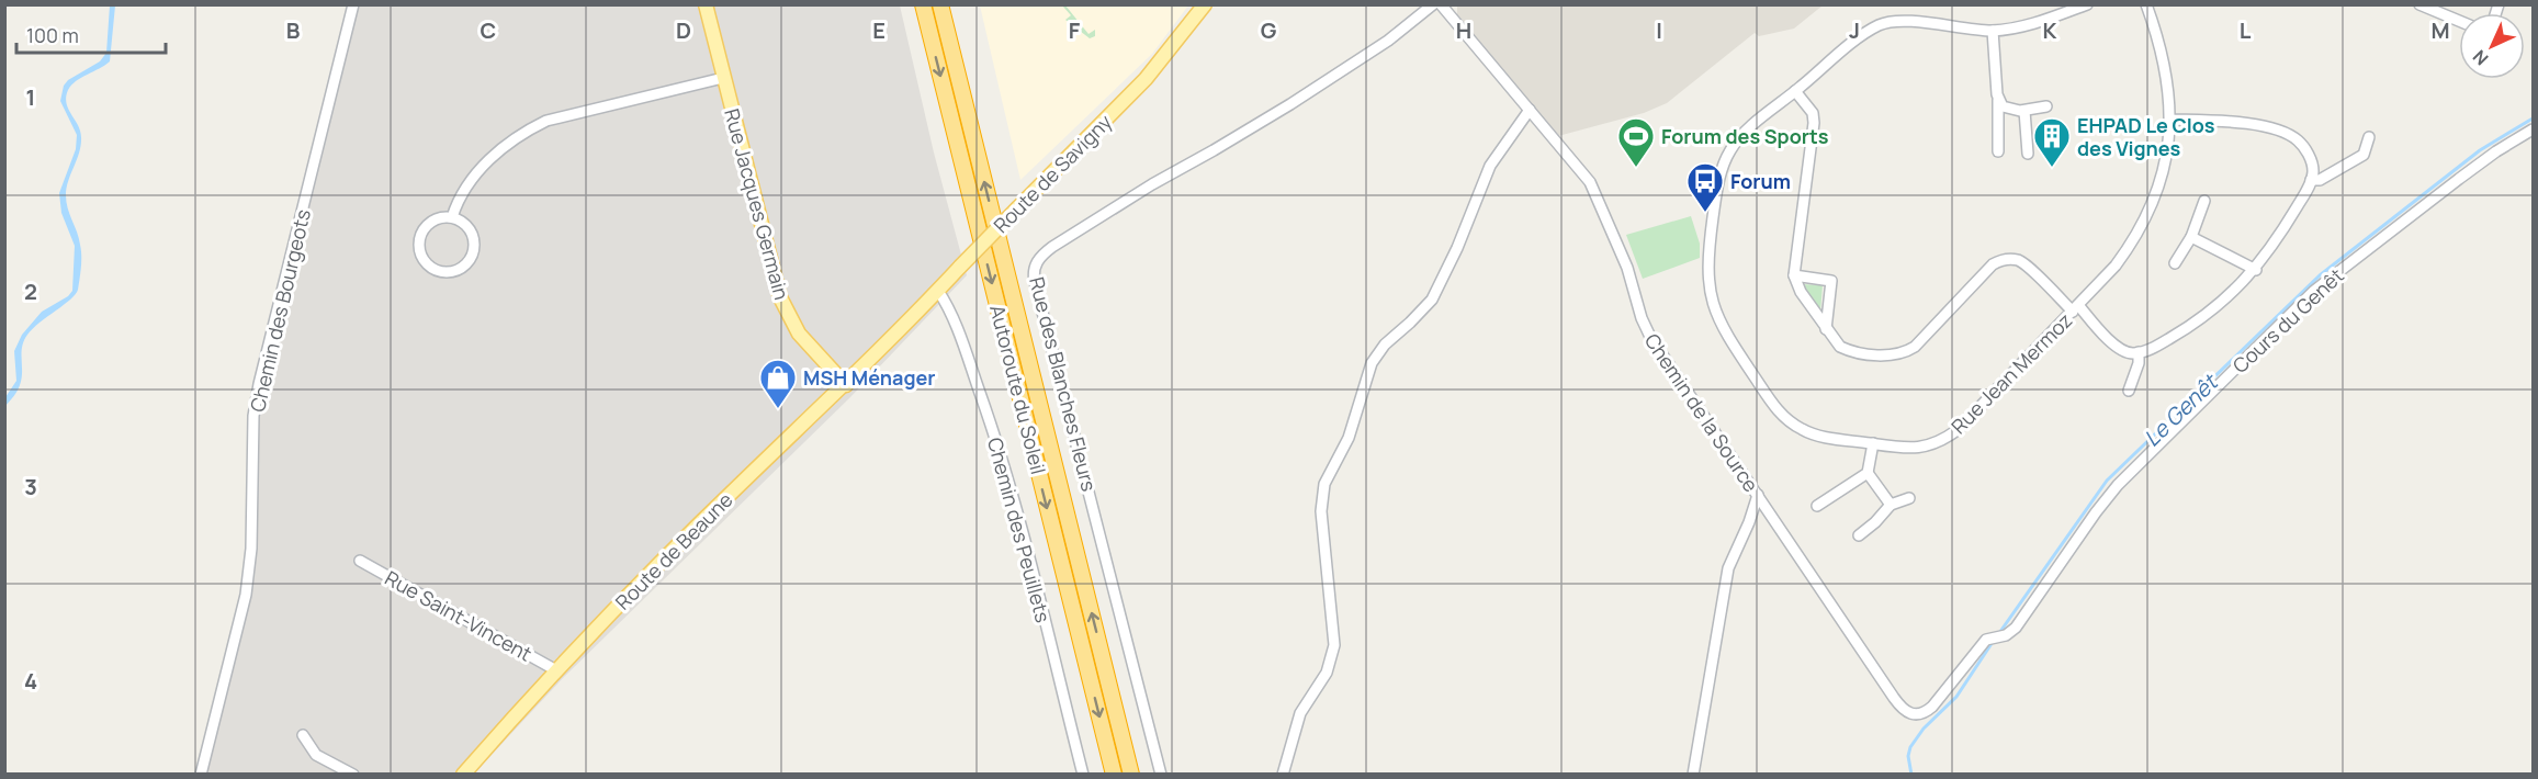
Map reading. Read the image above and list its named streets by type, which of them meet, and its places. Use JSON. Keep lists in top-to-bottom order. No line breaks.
{"streets":{"highway":["Autoroute du Soleil"],"main road":["Route de Savigny","Rue Jacques Germain","Route de Beaune"],"street":["Chemin des Bourgeots","Cours du Genêt","Rue Jean Mermoz","Rue des Blanches Fleurs","Chemin de la Source","Chemin des Peuillets","Rue Saint-Vincent"]},"crossings":[["Route de Savigny","Chemin des Peuillets"],["Route de Savigny","Route de Beaune"],["Rue Jacques Germain","Route de Beaune"],["Cours du Genêt","Chemin de la Source"],["Route de Beaune","Rue Saint-Vincent"]],"water":["Le Genêt"],"places":{"sports":["Forum des Sports"],"building":["EHPAD Le Clos des Vignes"],"bus stop":["Forum"],"shop":["MSH Ménager"]},"scale_bar":"100 m","north":"bottom left","grid":{"columns":["B","C","D","E","F","G","H","I","J","K","L","M"],"rows":["1","2","3","4"]}}
